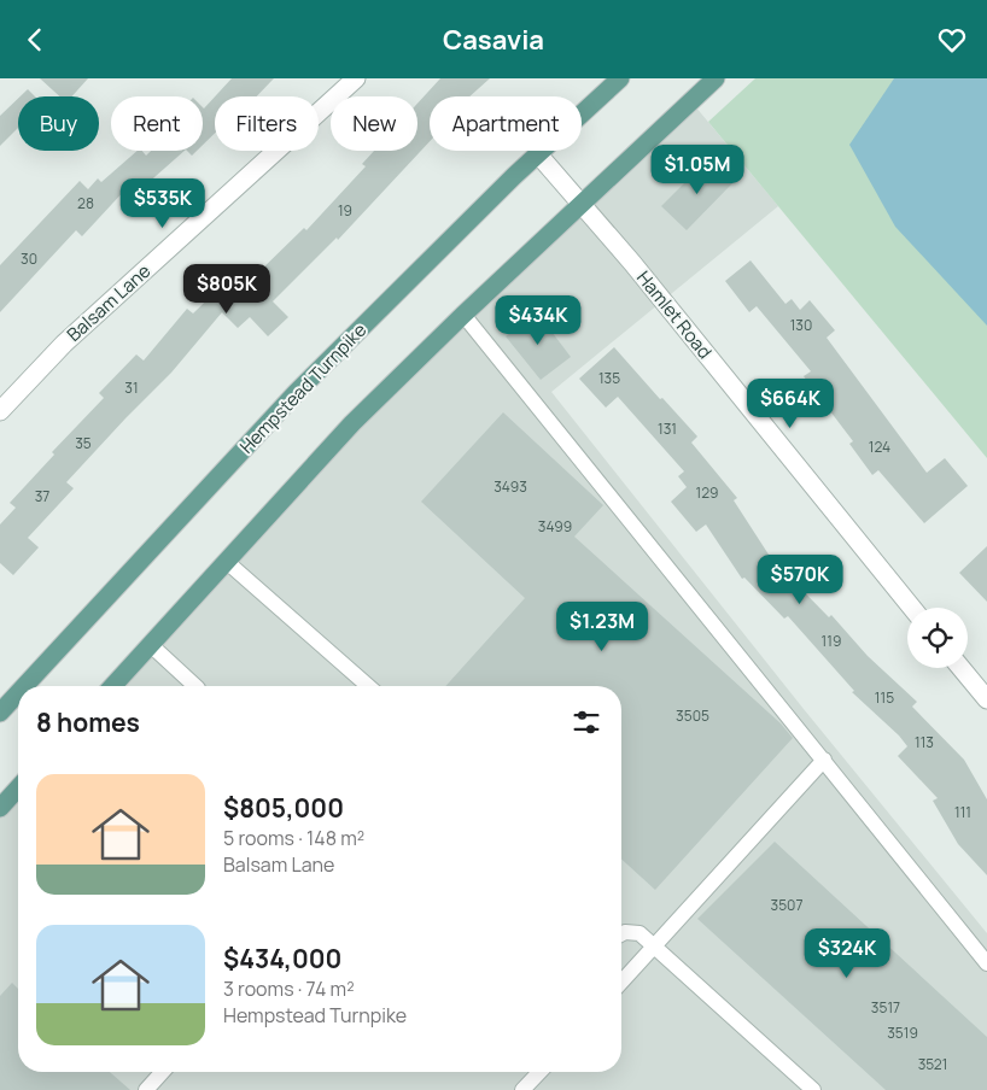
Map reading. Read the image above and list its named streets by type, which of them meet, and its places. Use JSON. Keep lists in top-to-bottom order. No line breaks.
{"streets":{"main road":["Hempstead Turnpike"],"street":["Balsam Lane","Hamlet Road"]},"crossings":[["Hamlet Road","Hempstead Turnpike"]],"house_numbers":["28","19","30","130","135","31","131","35","124","3493","129","37","3499","119","115","3505","113","111","3507","3517","3519","3521"],"page":{"header":"Casavia","chip":["Buy","Rent","Filters","New","Apartment"],"price":["$1.05M","$535K","$805K","$434K","$664K","$570K","$1.23M","$324K"],"heading":"8 homes","list":[{"name":"$805,000","note":"5 rooms · 148 m² · Balsam Lane"},{"name":"$434,000","note":"3 rooms · 74 m² · Hempstead Turnpike"}]}}
